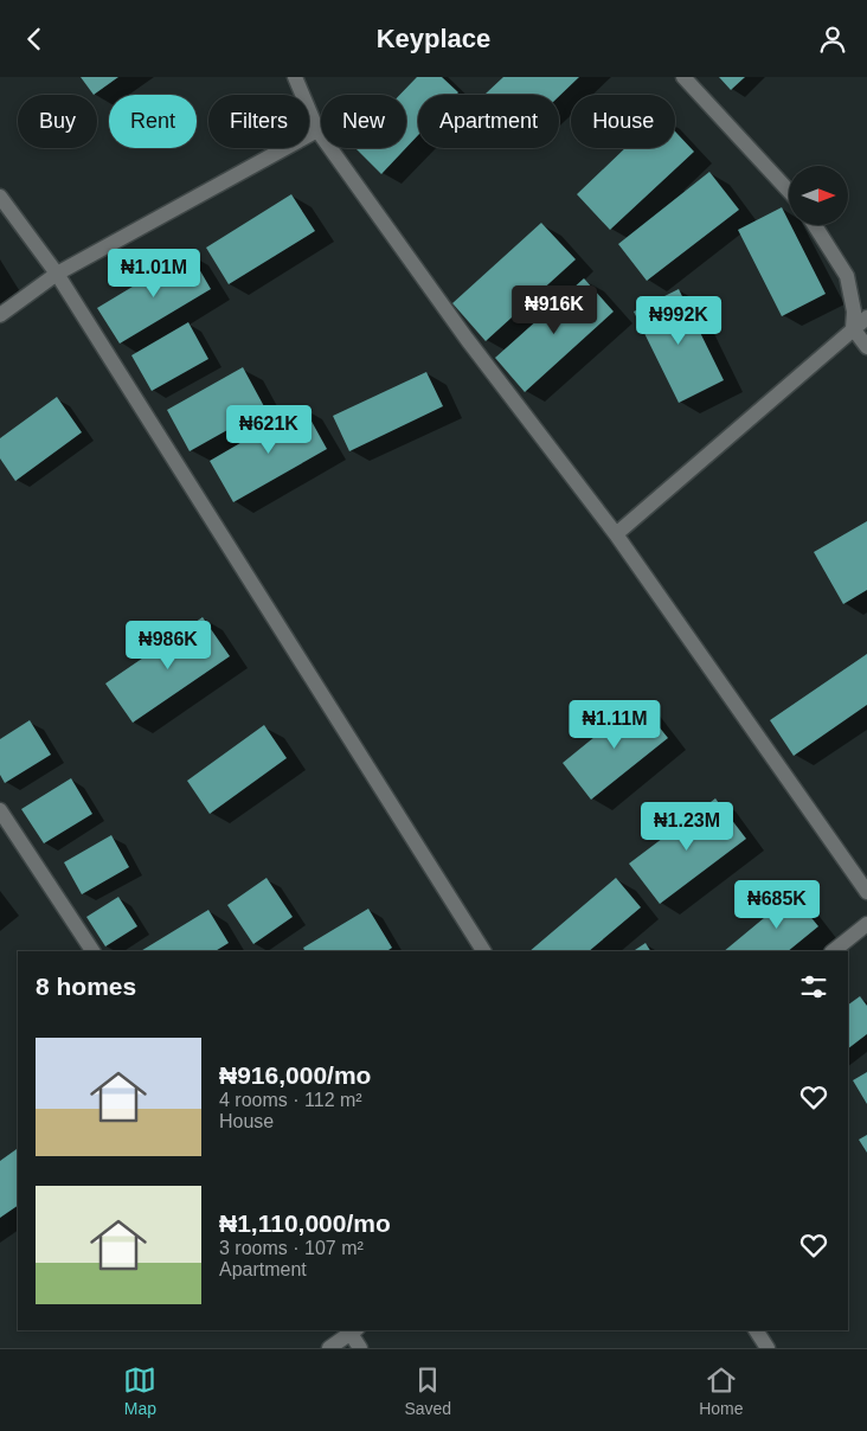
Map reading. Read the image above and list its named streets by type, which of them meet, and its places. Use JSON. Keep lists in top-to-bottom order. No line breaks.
{"north":"right","page":{"header":"Keyplace","chip":["Buy","Rent","Filters","New","Apartment","House"],"price":["₦1.01M","₦916K","₦992K","₦621K","₦986K","₦1.11M","₦1.23M","₦685K"],"heading":"8 homes","list":[{"name":"₦916,000/mo","note":"4 rooms · 112 m² · House"},{"name":"₦1,110,000/mo","note":"3 rooms · 107 m² · Apartment"}],"tabs":["Map","Saved","Home"]}}
